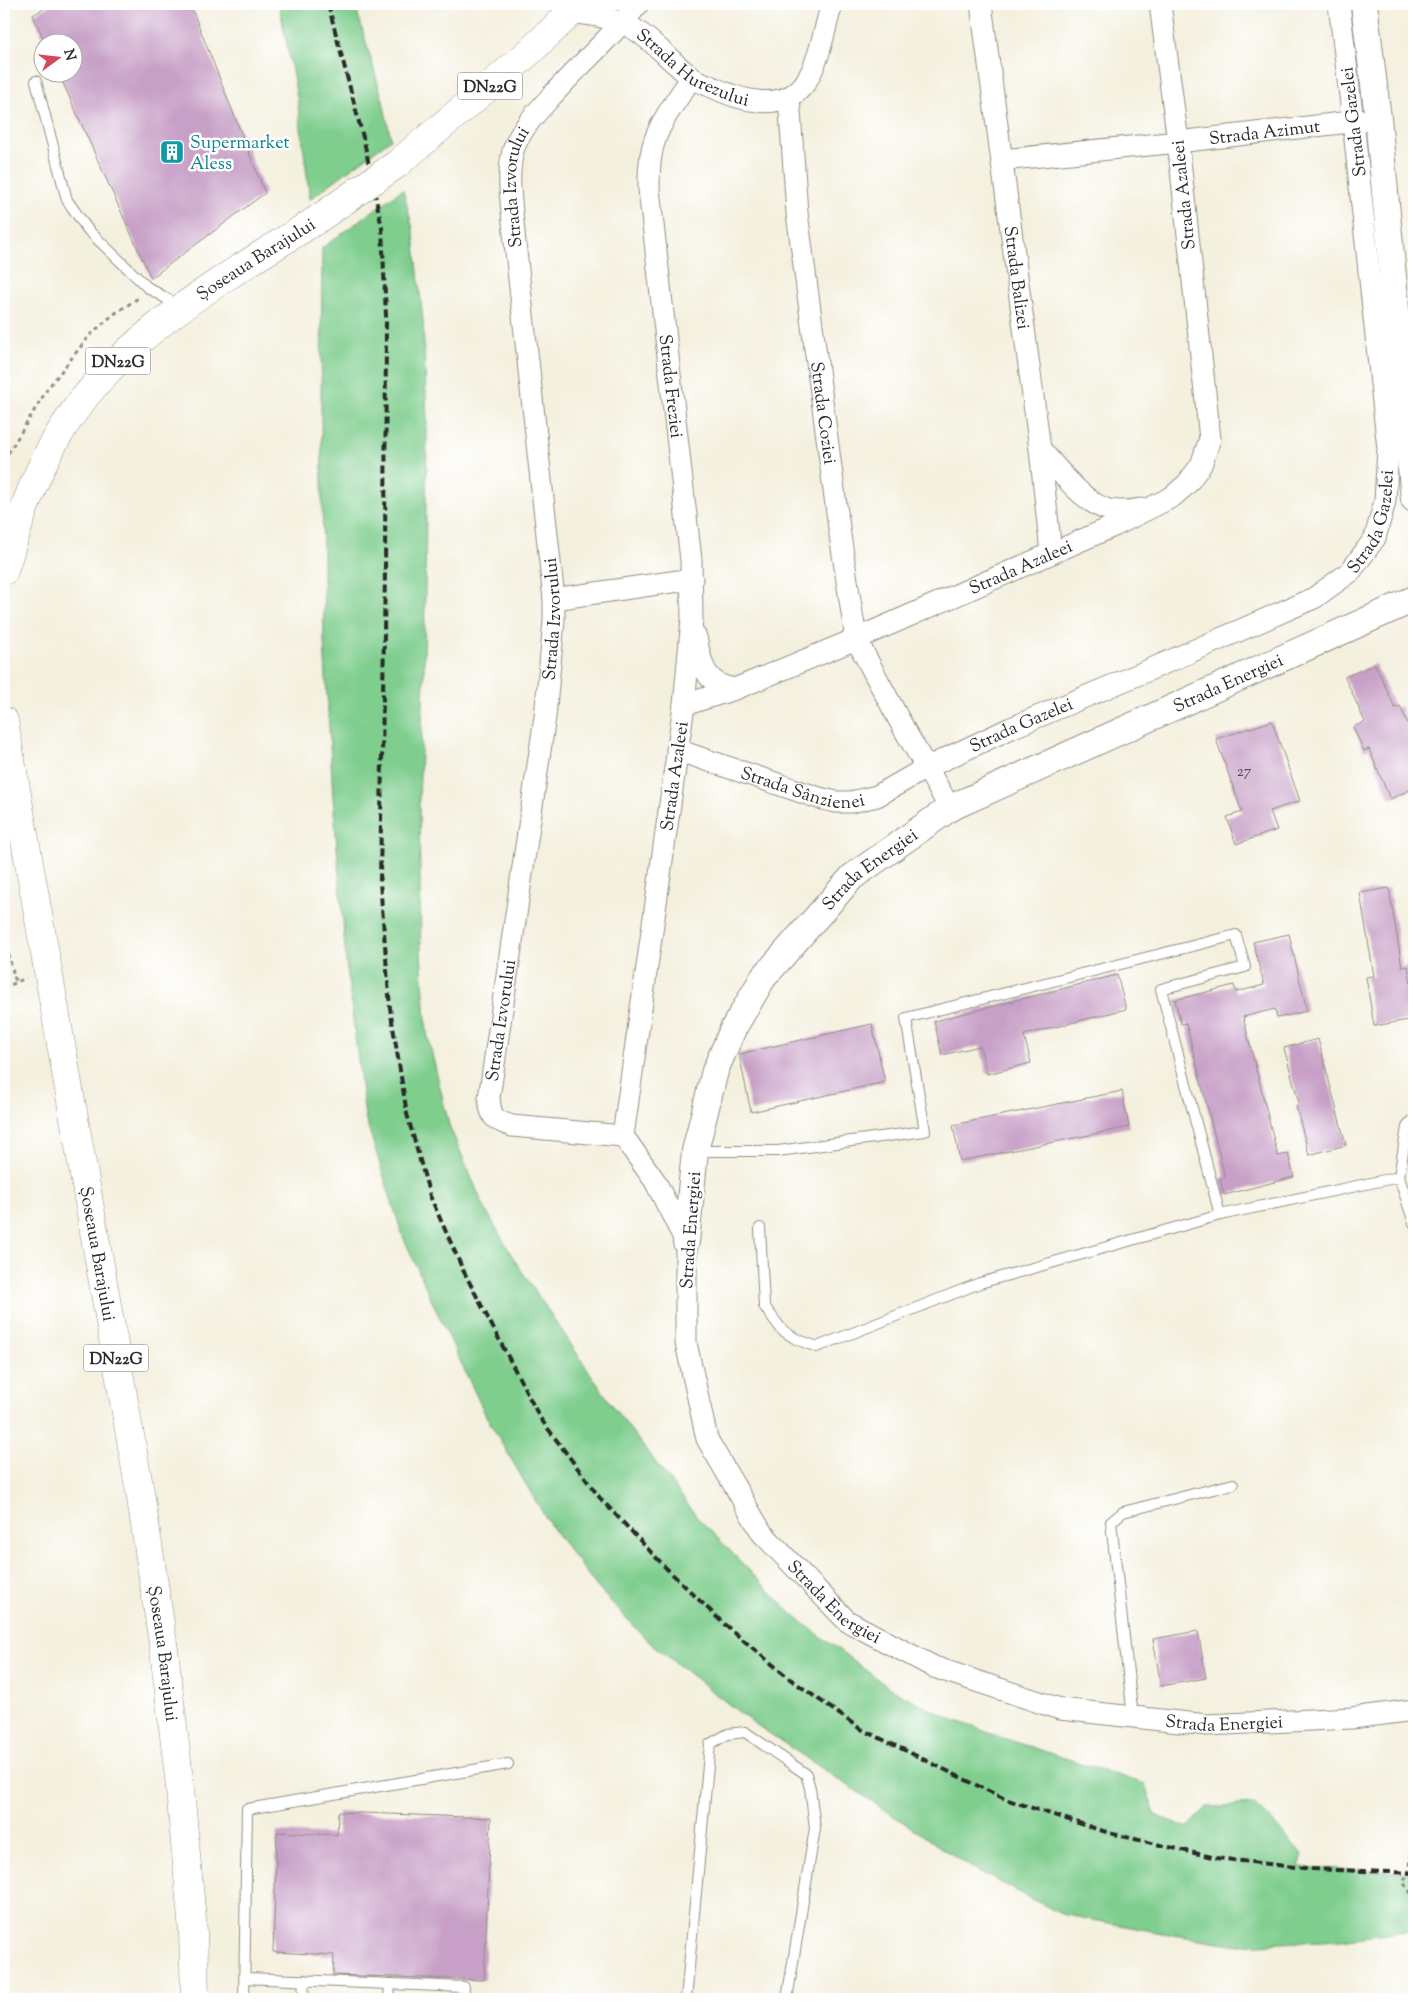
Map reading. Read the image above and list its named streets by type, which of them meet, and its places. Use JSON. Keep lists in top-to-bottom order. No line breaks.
{"streets":{"highway":["DN22G","Șoseaua Barajului"],"street":["Strada Hurezului","Strada Gazelei","Strada Azimut","Strada Izvorului","Strada Azaleei","Strada Balizei","Strada Freziei","Strada Coziei","Strada Energiei","Strada Sânzienei"]},"crossings":[["Strada Hurezului","Strada Izvorului"],["Strada Hurezului","Șoseaua Barajului"],["Strada Hurezului","Strada Freziei"],["Strada Hurezului","Strada Coziei"],["Strada Gazelei","Strada Azimut"],["Strada Gazelei","Strada Coziei"],["Strada Gazelei","Strada Sânzienei"],["Strada Azimut","Strada Azaleei"],["Strada Azimut","Strada Balizei"],["Strada Izvorului","Strada Azaleei"],["Strada Azaleei","Strada Balizei"],["Strada Azaleei","Strada Freziei"],["Strada Azaleei","Strada Coziei"],["Strada Azaleei","Strada Sânzienei"],["Strada Coziei","Strada Energiei"],["Strada Coziei","Strada Sânzienei"]],"places":{"building":["Supermarket Aless"]},"house_numbers":["27"],"north":"right"}
